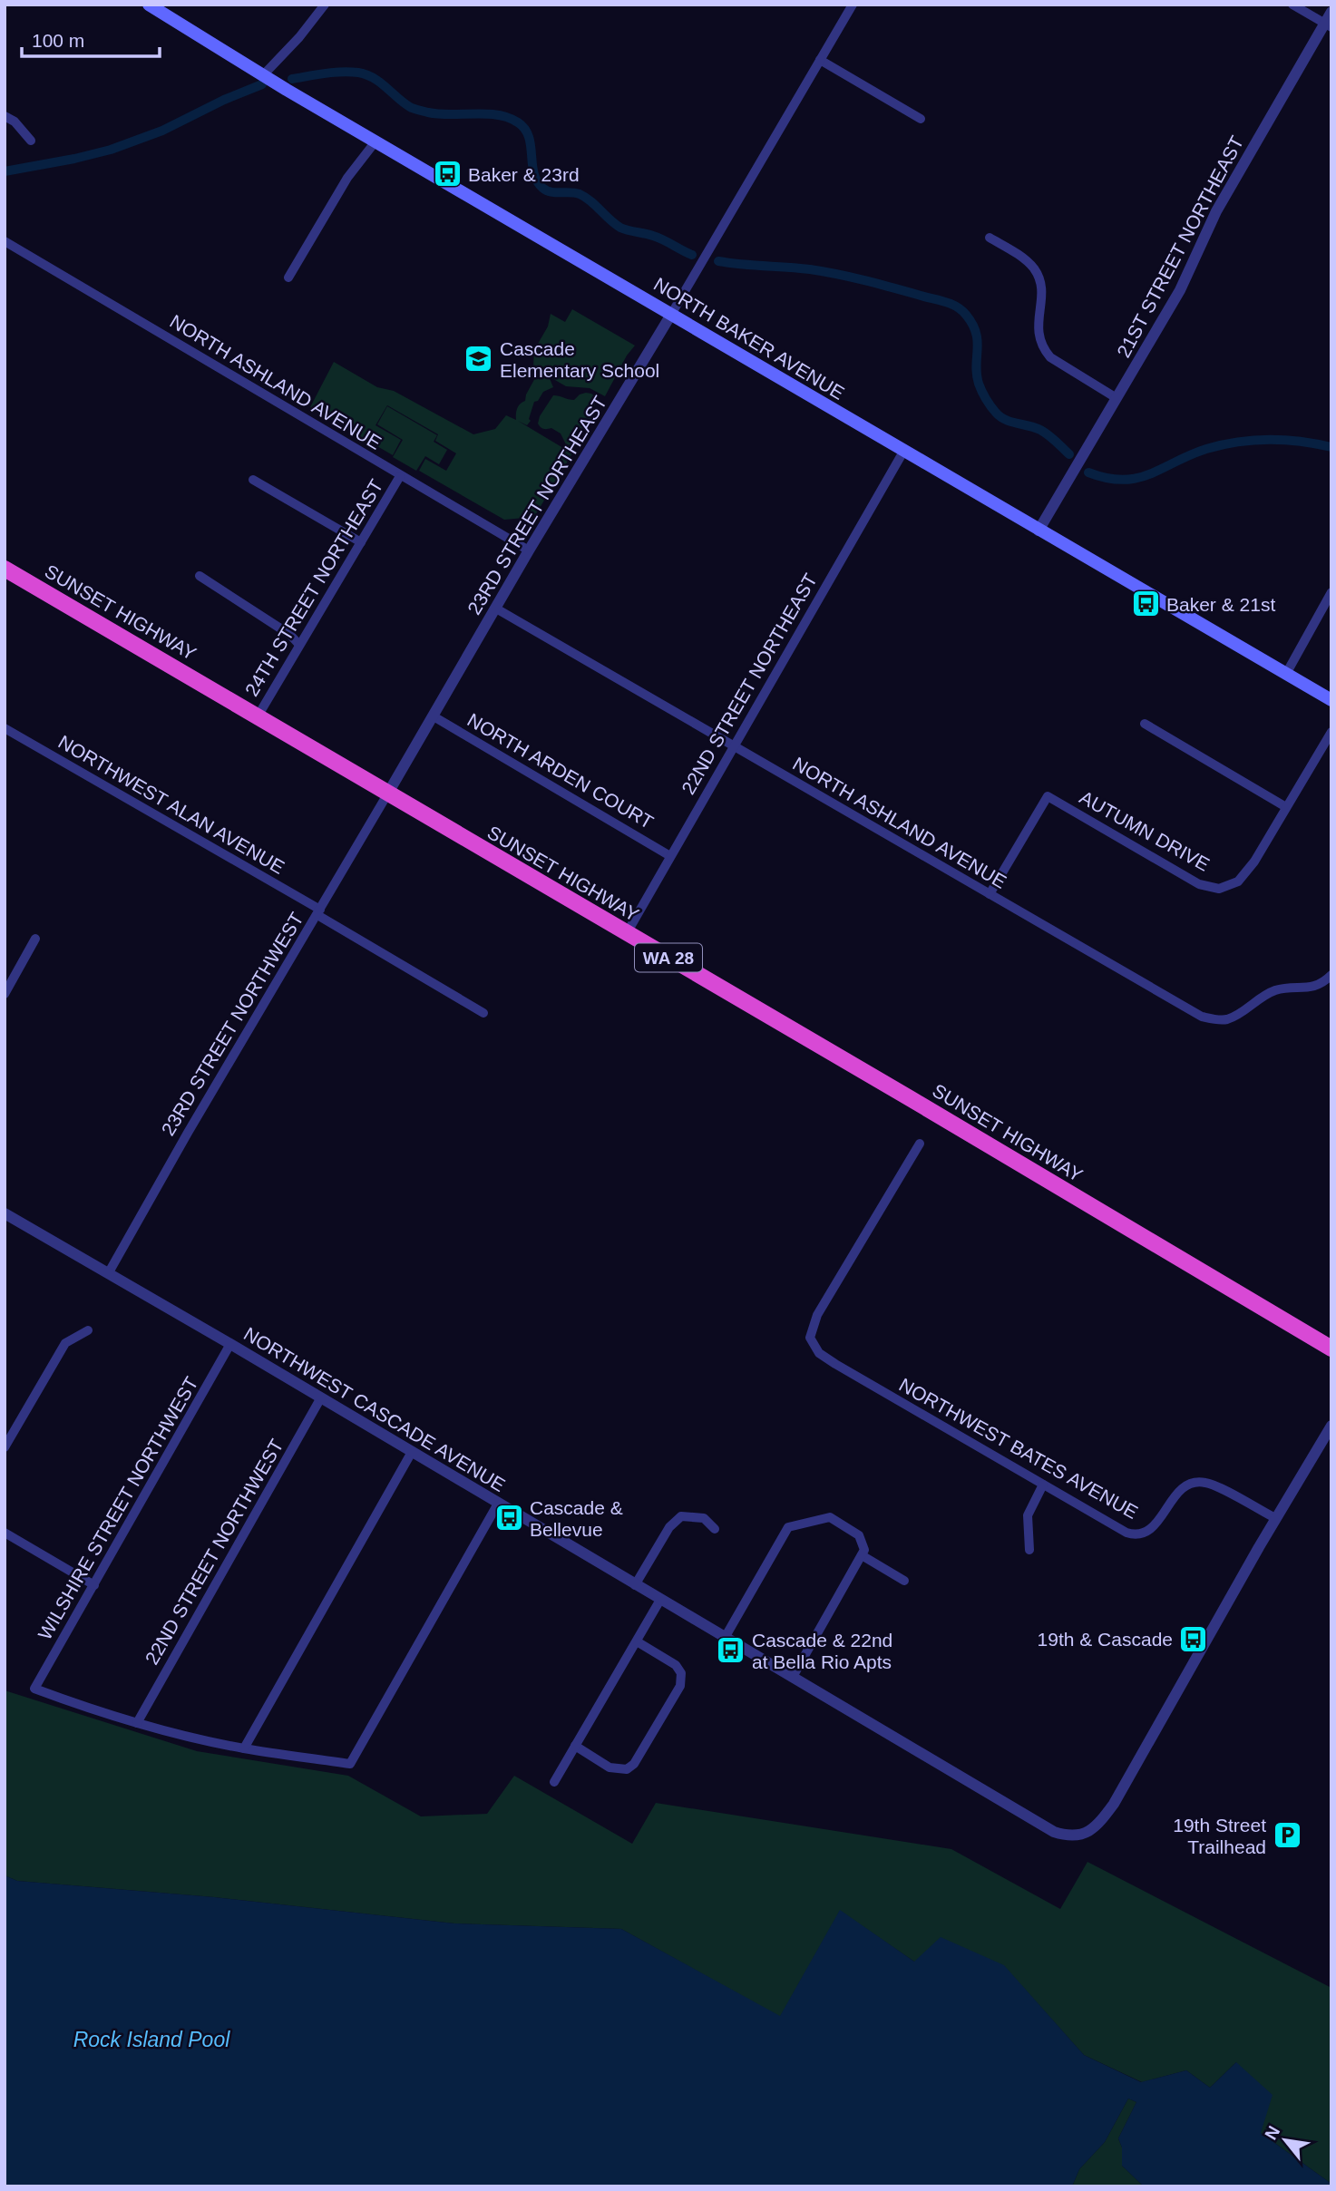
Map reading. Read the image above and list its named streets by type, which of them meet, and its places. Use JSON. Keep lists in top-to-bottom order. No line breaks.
{"streets":{"highway":["SUNSET HIGHWAY","WA 28"],"main road":["NORTH BAKER AVENUE"],"street":["21ST STREET NORTHEAST","NORTH ASHLAND AVENUE","23RD STREET NORTHEAST","24TH STREET NORTHEAST","22ND STREET NORTHEAST","NORTH ARDEN COURT","NORTHWEST ALAN AVENUE","AUTUMN DRIVE","23RD STREET NORTHWEST","NORTHWEST CASCADE AVENUE","NORTHWEST BATES AVENUE","WILSHIRE STREET NORTHWEST","22ND STREET NORTHWEST"]},"crossings":[["21ST STREET NORTHEAST","NORTH BAKER AVENUE"],["NORTH BAKER AVENUE","23RD STREET NORTHEAST"],["NORTH BAKER AVENUE","22ND STREET NORTHEAST"],["NORTH ASHLAND AVENUE","23RD STREET NORTHEAST"],["NORTH ASHLAND AVENUE","24TH STREET NORTHEAST"],["NORTH ASHLAND AVENUE","22ND STREET NORTHEAST"],["NORTH ASHLAND AVENUE","AUTUMN DRIVE"],["23RD STREET NORTHEAST","SUNSET HIGHWAY"],["23RD STREET NORTHEAST","NORTH ARDEN COURT"],["23RD STREET NORTHEAST","23RD STREET NORTHWEST"],["24TH STREET NORTHEAST","SUNSET HIGHWAY"],["SUNSET HIGHWAY","22ND STREET NORTHEAST"],["SUNSET HIGHWAY","23RD STREET NORTHWEST"],["22ND STREET NORTHEAST","NORTH ARDEN COURT"],["NORTHWEST ALAN AVENUE","23RD STREET NORTHWEST"],["23RD STREET NORTHWEST","NORTHWEST CASCADE AVENUE"],["NORTHWEST CASCADE AVENUE","NORTHWEST BATES AVENUE"],["NORTHWEST CASCADE AVENUE","WILSHIRE STREET NORTHWEST"],["NORTHWEST CASCADE AVENUE","22ND STREET NORTHWEST"],["WILSHIRE STREET NORTHWEST","22ND STREET NORTHWEST"]],"water":["Rock Island Pool"],"places":{"bus stop":["Baker & 23rd","Baker & 21st","Cascade & Bellevue","19th & Cascade","Cascade & 22nd at Bella Rio Apts"],"school or university":["Cascade Elementary School"],"parking":["19th Street Trailhead"]},"scale_bar":"100 m","north":"top left"}
